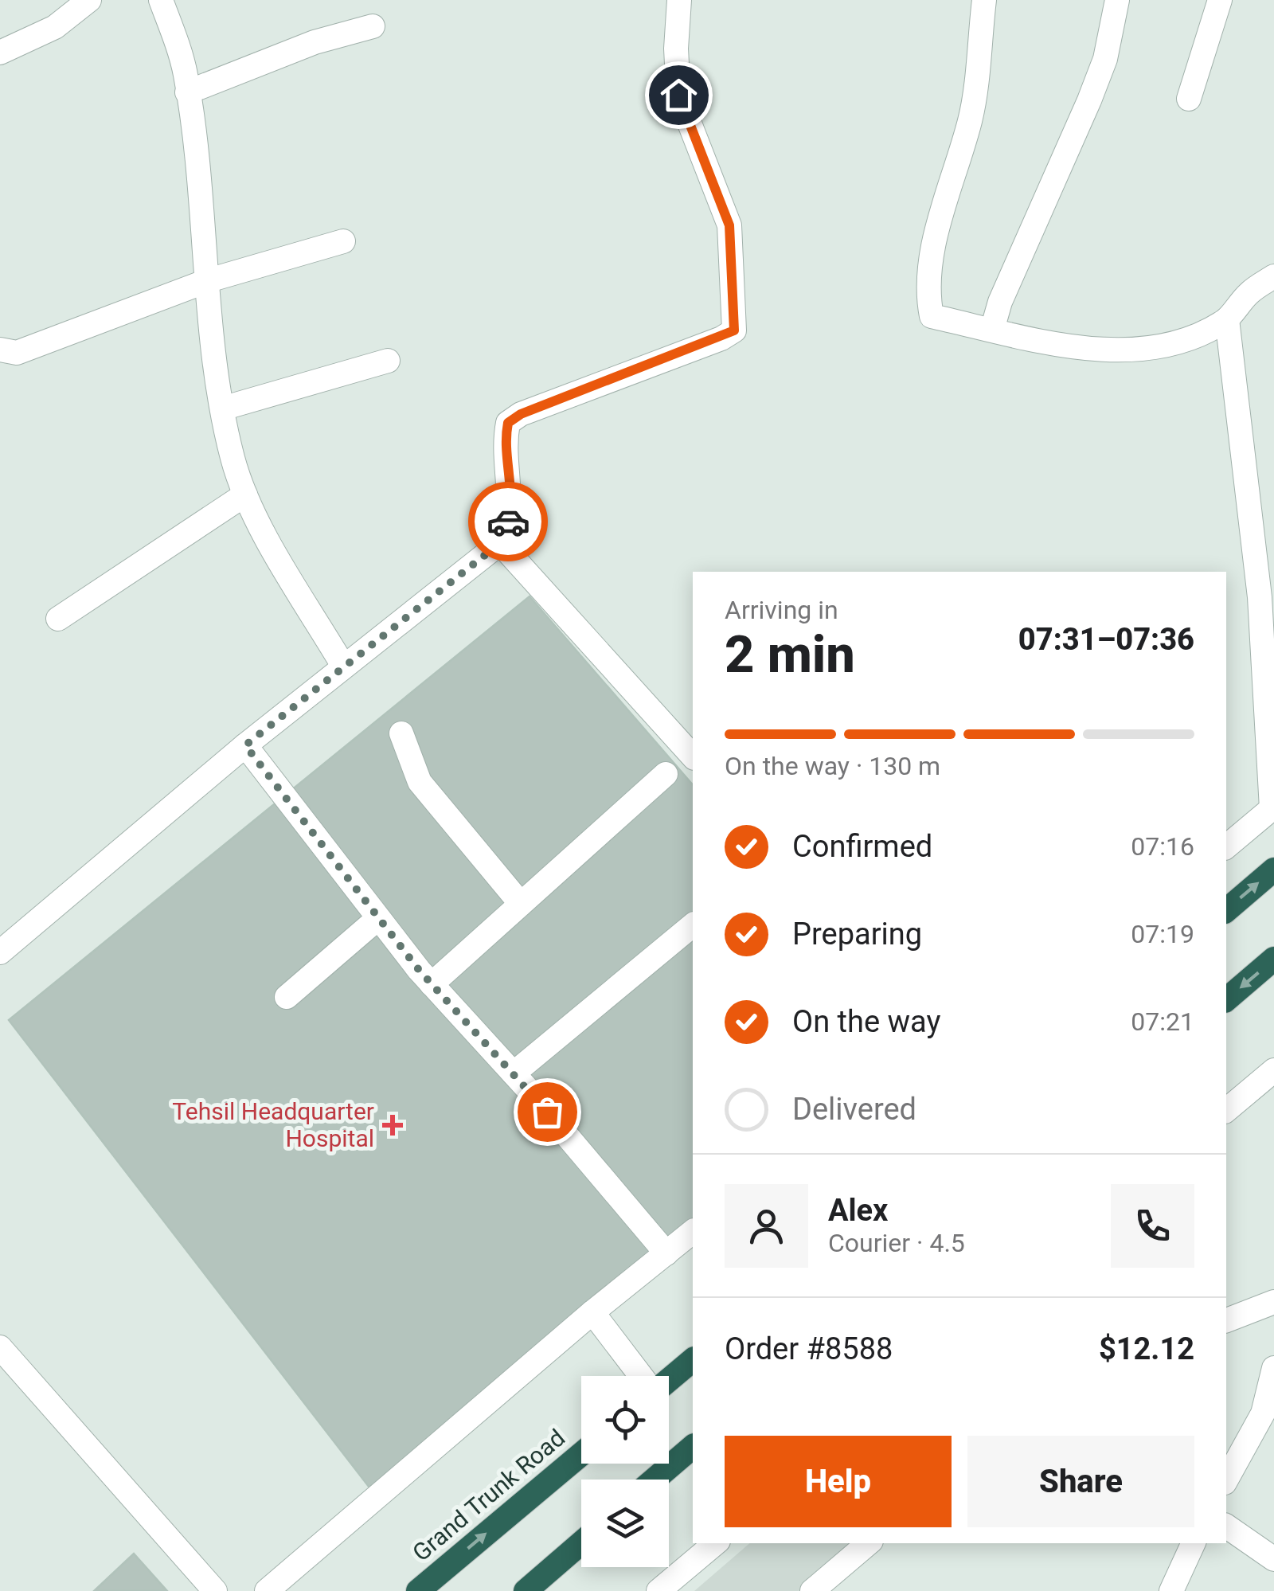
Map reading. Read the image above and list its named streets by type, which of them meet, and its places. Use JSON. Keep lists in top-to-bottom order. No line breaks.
{"streets":{"highway":["Grand Trunk Road"]},"places":{"health":["Tehsil Headquarter Hospital"]},"page":{"heading":["2 min","Arriving in","07:31–07:36"],"panel":["Alex","Courier · 4.5","Order #8588","$12.12"],"bar":"On the way · 130 m","list":[["Confirmed","07:16"],["Preparing","07:19"],["On the way","07:21"],"Delivered"],"buttons":["Help","Share"]}}
